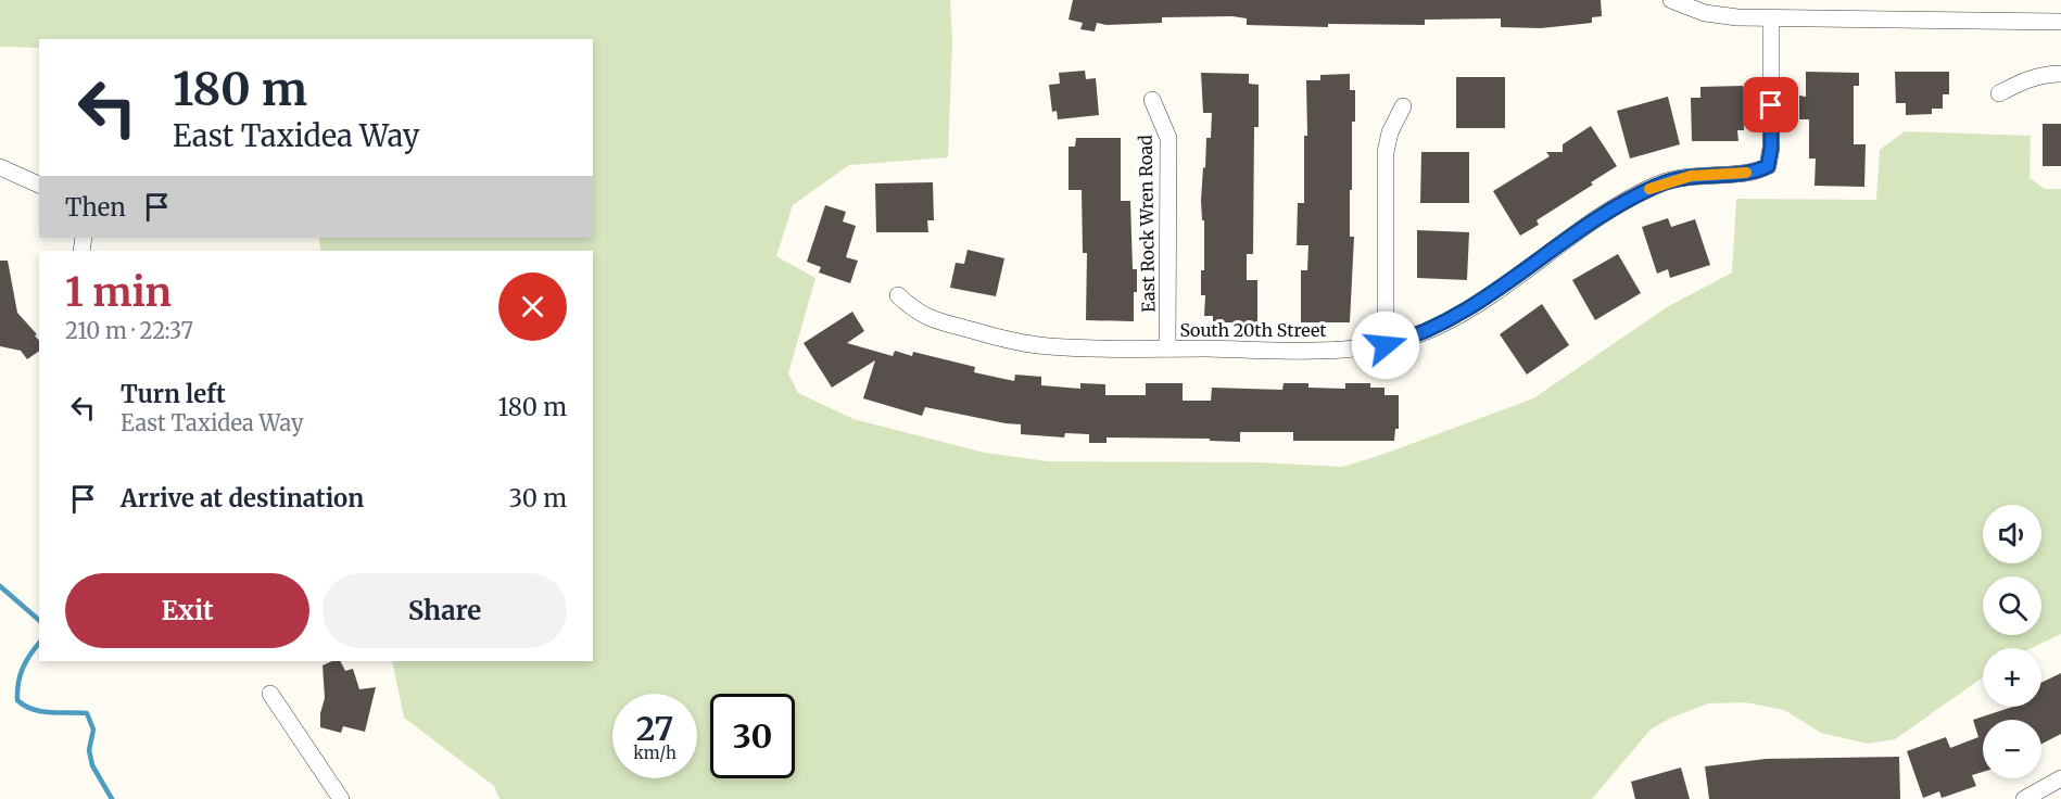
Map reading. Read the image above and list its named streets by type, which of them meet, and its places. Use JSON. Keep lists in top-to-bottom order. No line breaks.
{"streets":{"street":["East Rock Wren Road","South 20th Street"]},"crossings":[["East Rock Wren Road","South 20th Street"]],"page":{"turn":["180 m","East Taxidea Way"],"then":"Then","heading":["1 min","210 m · 22:37"],"list":[{"name":"Turn left","note":"East Taxidea Way","value":"180 m"},{"name":"Arrive at destination","value":"30 m"}],"map_buttons":["+","−"],"buttons":["Exit","Share"],"speed":"27 km/h","limit":"30"}}
